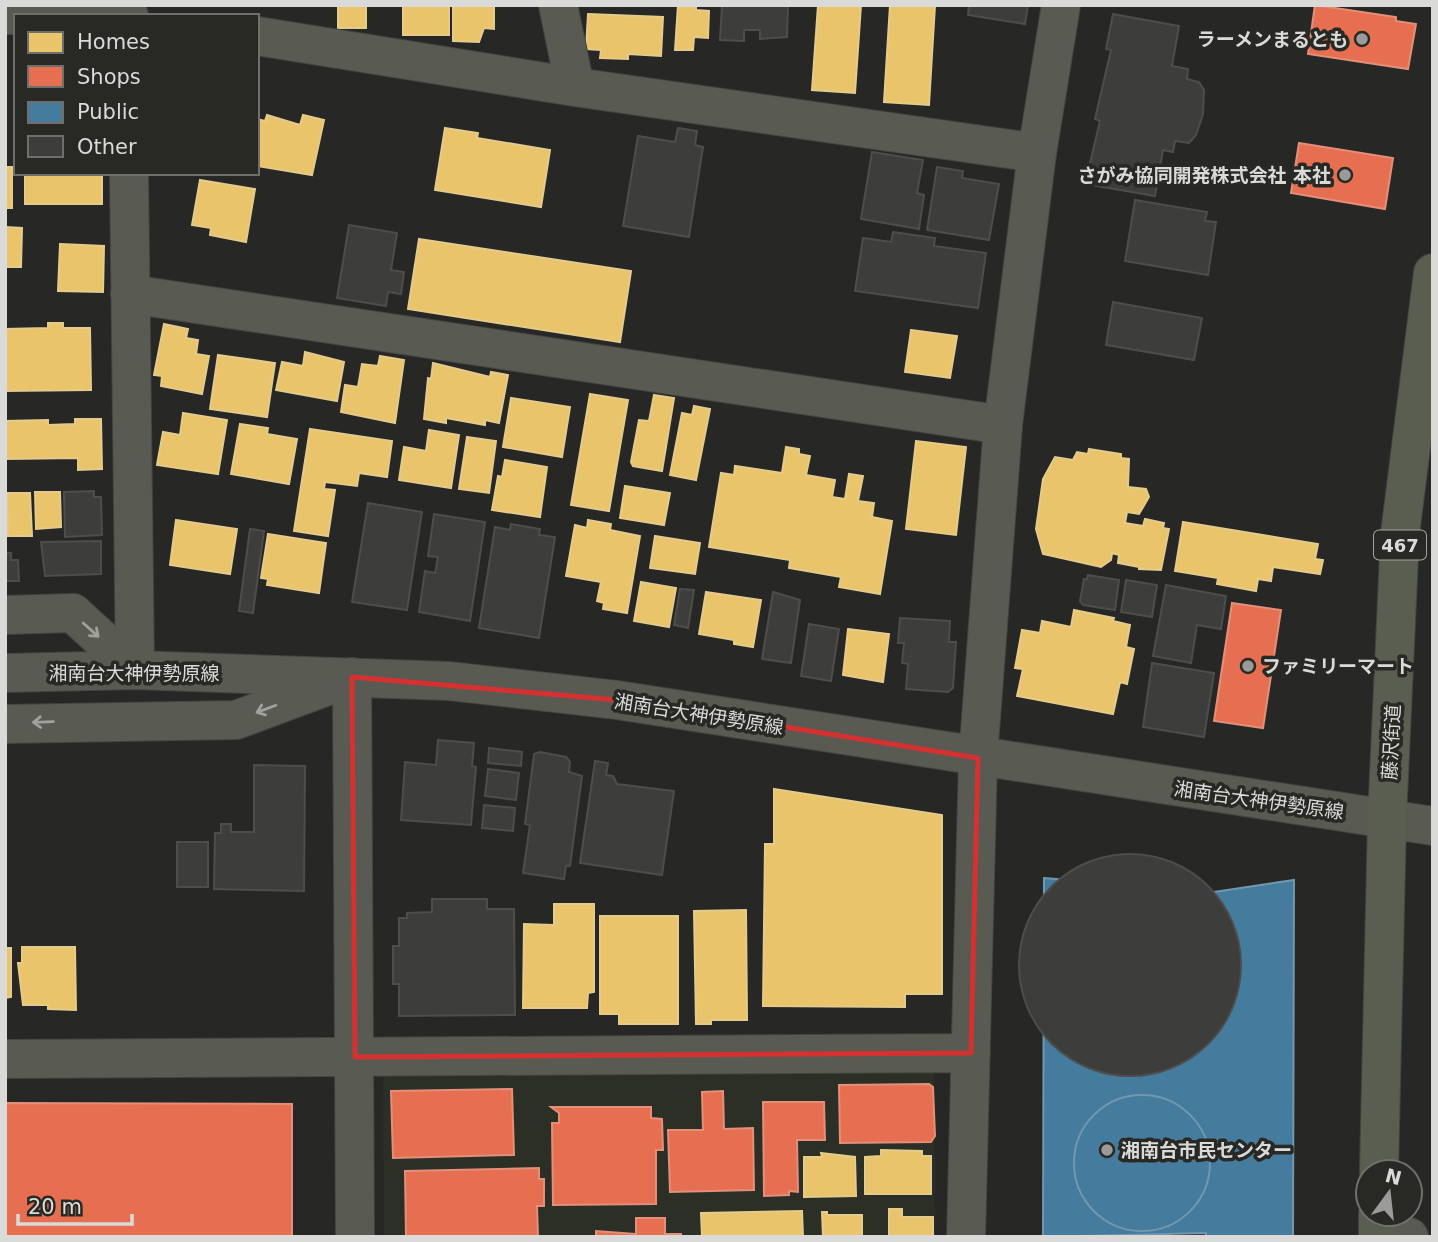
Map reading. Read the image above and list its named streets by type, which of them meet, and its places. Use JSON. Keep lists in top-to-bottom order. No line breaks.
{"streets":{"highway":["467","藤沢街道"],"street":["湘南台大神伊勢原線"]},"crossings":[["湘南台大神伊勢原線","藤沢街道"]],"places":["ラーメンまるとも","さがみ協同開発株式会社 本社","ファミリーマート","湘南台市民センター"],"legend":["Homes","Shops","Public","Other"],"scale_bar":"20 m","north":"top"}
